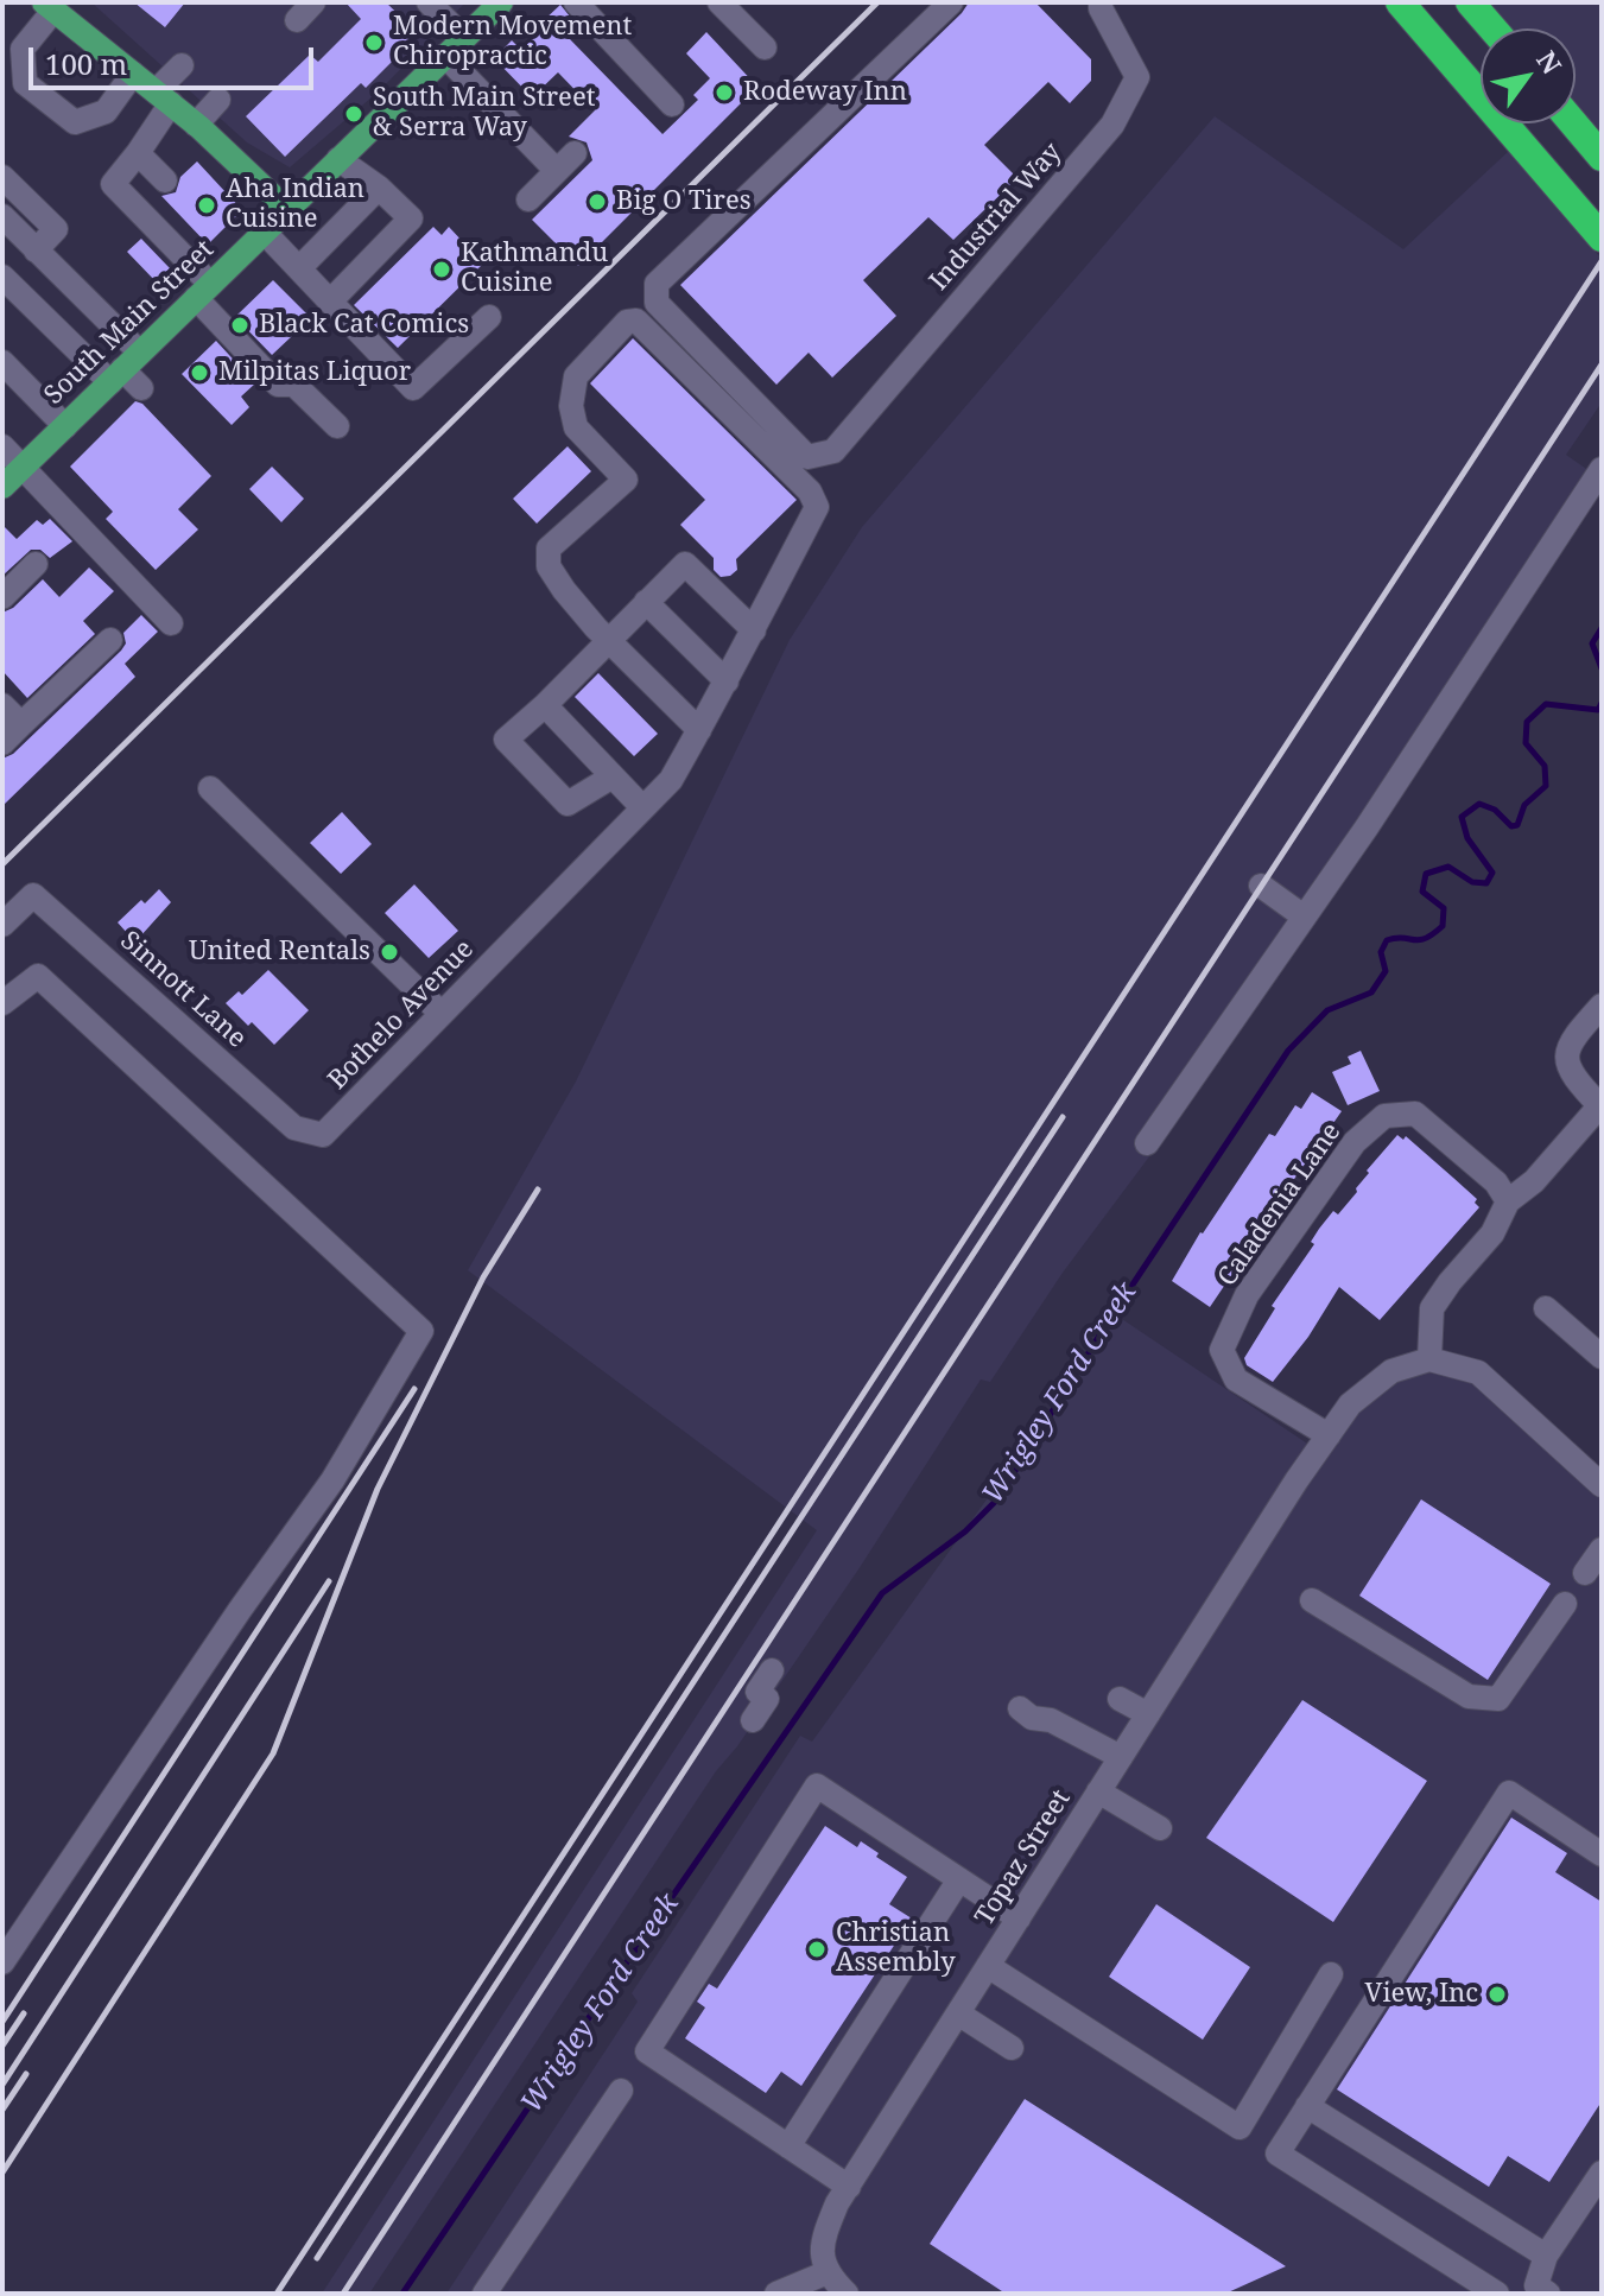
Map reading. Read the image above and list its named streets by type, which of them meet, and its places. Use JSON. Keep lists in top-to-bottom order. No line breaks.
{"streets":{"main road":["South Main Street"],"street":["Industrial Way","Sinnott Lane","Bothelo Avenue","Caladenia Lane","Topaz Street"]},"crossings":[["Sinnott Lane","Bothelo Avenue"],["Caladenia Lane","Topaz Street"]],"water":["Wrigley Ford Creek"],"places":["Modern Movement Chiropractic","Rodeway Inn","South Main Street & Serra Way","Big O Tires","Aha Indian Cuisine","Kathmandu Cuisine","Black Cat Comics","Milpitas Liquor","United Rentals","Christian Assembly","View, Inc"],"scale_bar":"100 m","north":"top right"}
